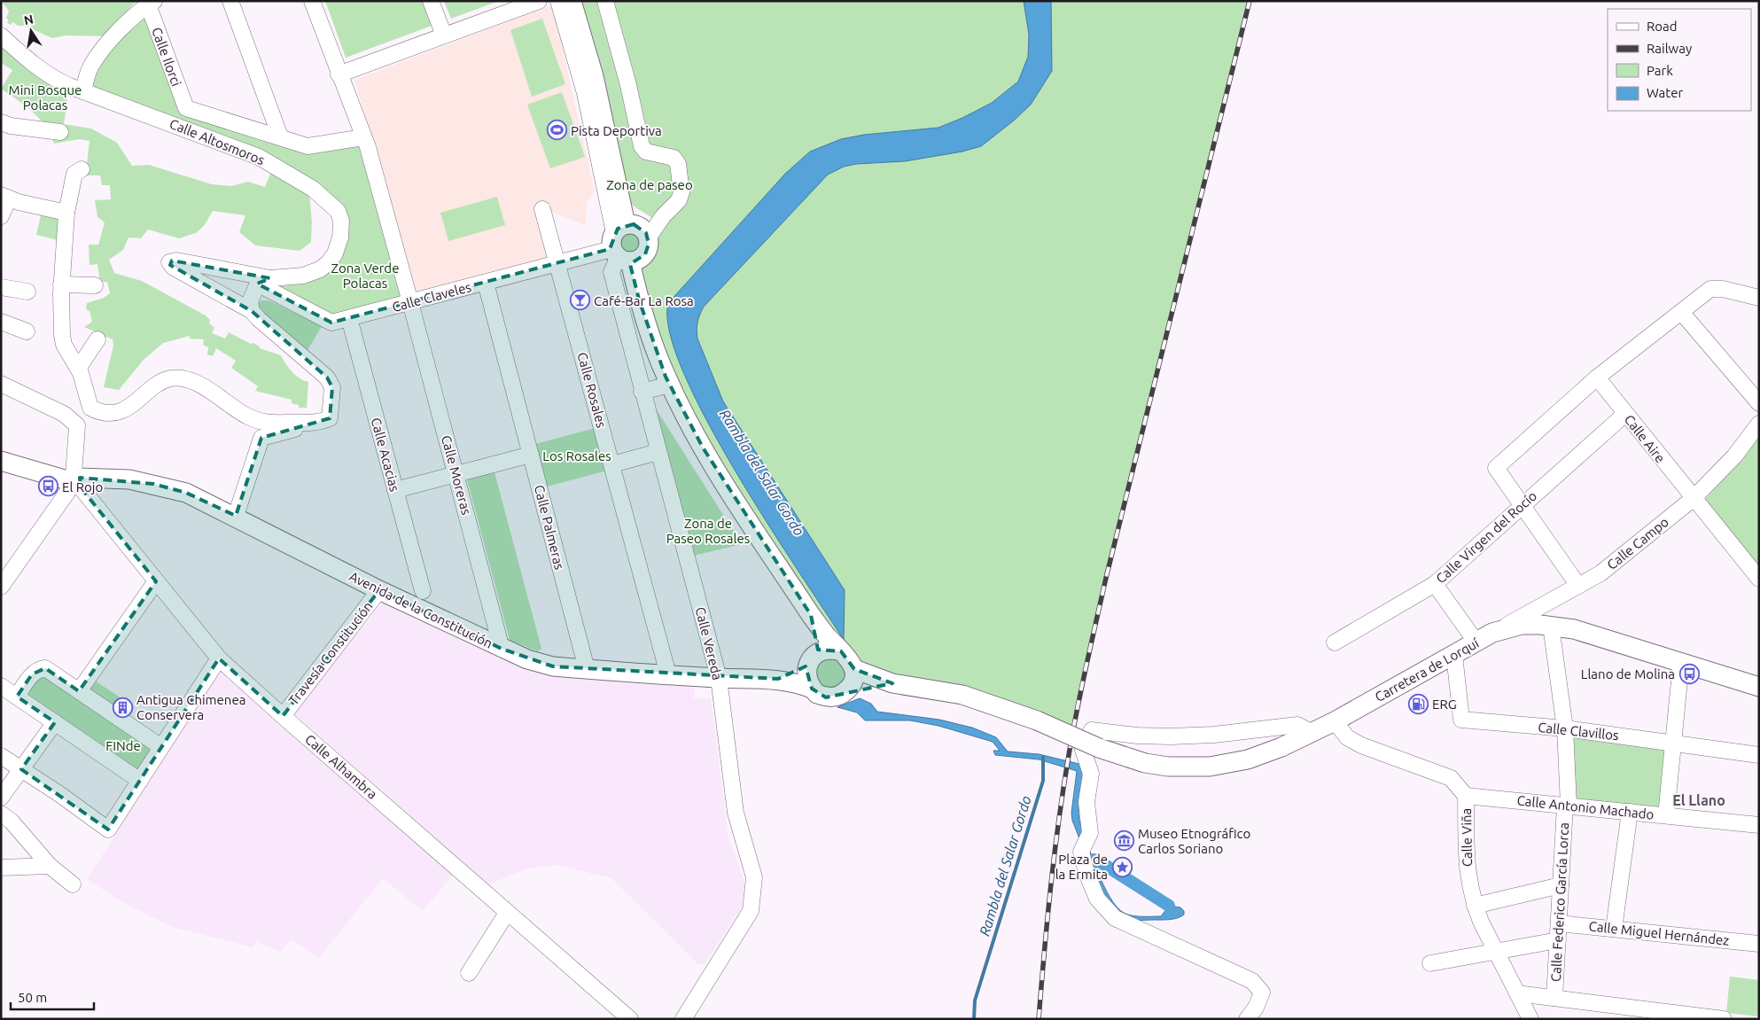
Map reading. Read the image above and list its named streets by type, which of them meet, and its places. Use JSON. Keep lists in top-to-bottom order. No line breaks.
{"streets":{"main road":["Avenida de la Constitución","Carretera de Lorquí"],"street":["Calle Ilorci","Calle Altosmoros","Calle Claveles","Calle Rosales","Calle Aire","Calle Acacias","Calle Moreras","Calle Palmeras","Calle Virgen del Rocío","Calle Campo","Calle Vereda","Travesía Constitución","Calle Clavillos","Calle Alhambra","Calle Antonio Machado","Calle Viña","Calle Federico García Lorca","Calle Miguel Hernández"]},"crossings":[["Calle Altosmoros","Calle Claveles"],["Calle Claveles","Calle Rosales"],["Calle Claveles","Calle Acacias"],["Calle Claveles","Calle Moreras"],["Calle Claveles","Calle Palmeras"],["Calle Claveles","Calle Vereda"],["Calle Rosales","Avenida de la Constitución"],["Calle Aire","Calle Virgen del Rocío"],["Calle Aire","Calle Campo"],["Calle Moreras","Avenida de la Constitución"],["Calle Palmeras","Avenida de la Constitución"],["Calle Campo","Carretera de Lorquí"],["Avenida de la Constitución","Calle Vereda"],["Avenida de la Constitución","Travesía Constitución"],["Avenida de la Constitución","Calle Alhambra"],["Travesía Constitución","Calle Alhambra"],["Carretera de Lorquí","Calle Clavillos"],["Carretera de Lorquí","Calle Viña"],["Carretera de Lorquí","Calle Federico García Lorca"],["Calle Clavillos","Calle Federico García Lorca"],["Calle Antonio Machado","Calle Viña"],["Calle Antonio Machado","Calle Federico García Lorca"],["Calle Federico García Lorca","Calle Miguel Hernández"]],"districts":["El Llano"],"water":["Rambla del Salar Gordo"],"parks":["Mini Bosque Polacas","Zona de paseo","Zona Verde Polacas","Los Rosales","Zona de Paseo Rosales","FINde"],"places":{"sports":["Pista Deportiva"],"bar":["Café-Bar La Rosa"],"bus stop":["El Rojo","Llano de Molina"],"fuel station":["ERG"],"building":["Antigua Chimenea Conservera"],"museum":["Museo Etnográfico Carlos Soriano"],"place":["Plaza de la Ermita"]},"legend":["Road","Railway","Park","Water"],"scale_bar":"50 m","north":"top"}
